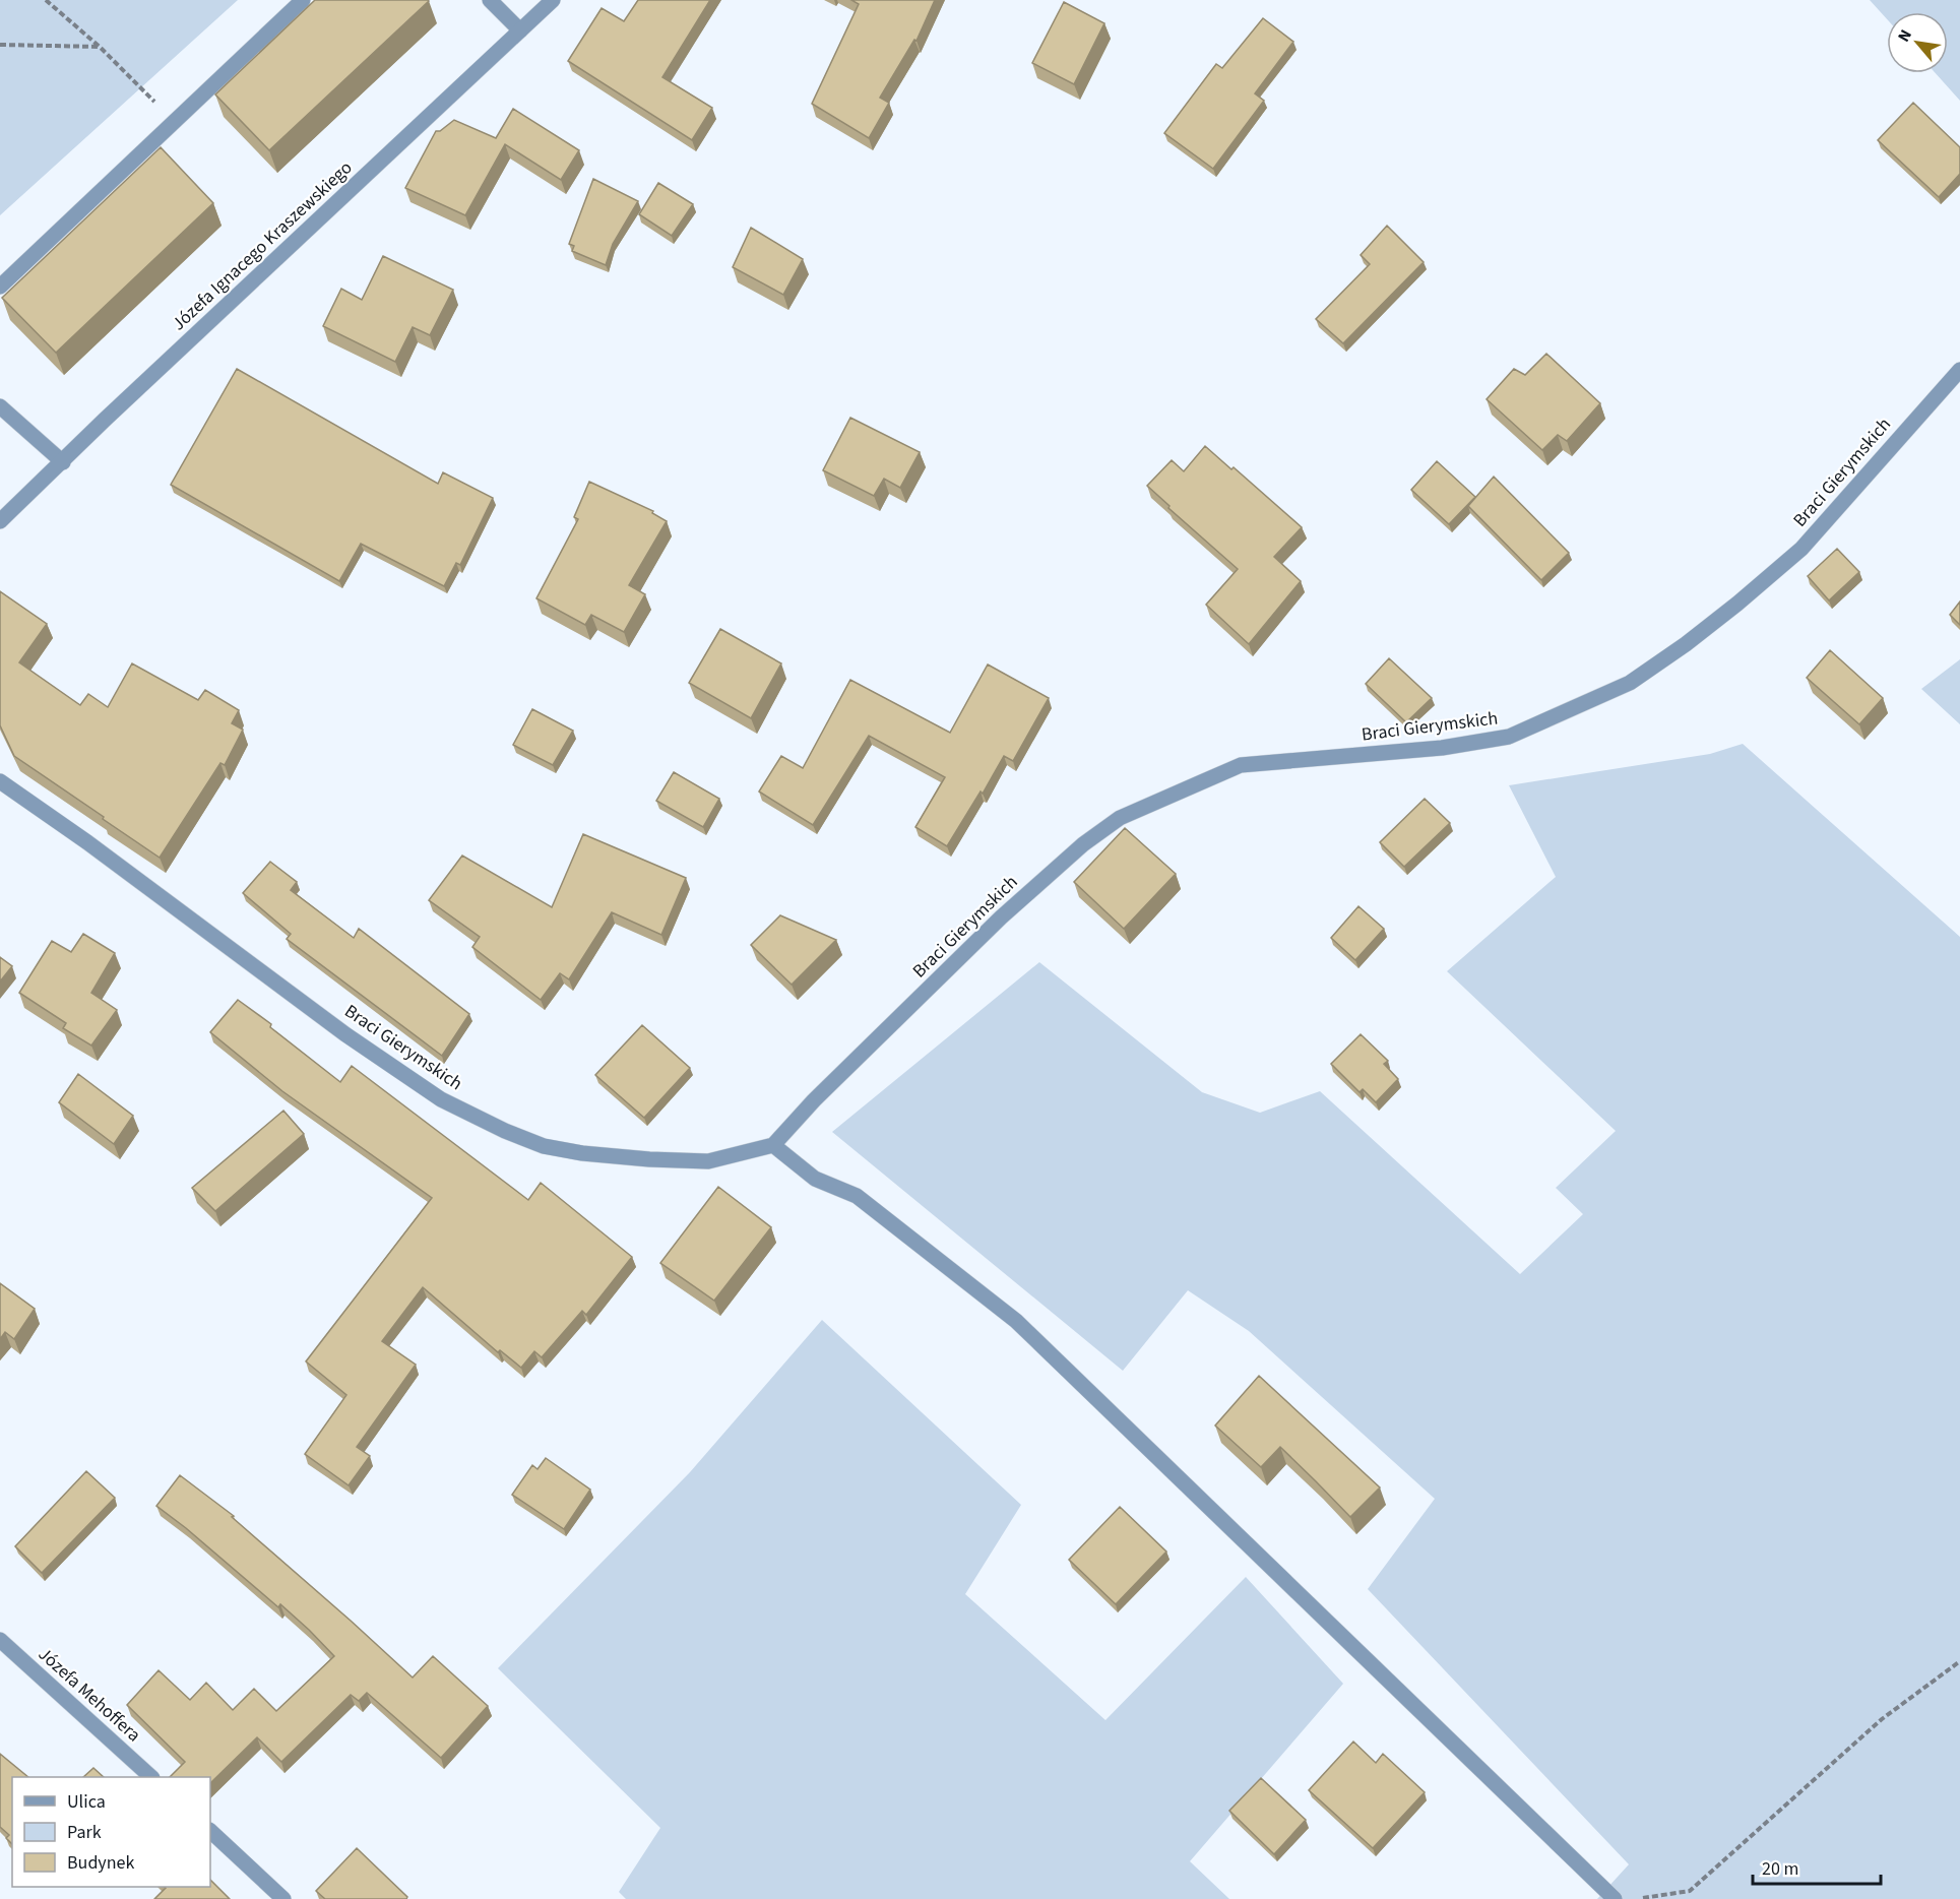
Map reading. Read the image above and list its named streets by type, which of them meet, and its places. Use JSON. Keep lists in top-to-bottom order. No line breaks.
{"streets":{"street":["Józefa Ignacego Kraszewskiego","Braci Gierymskich","Józefa Mehoffera"]},"legend":["Ulica","Park","Budynek"],"scale_bar":"20 m","north":"top left"}
